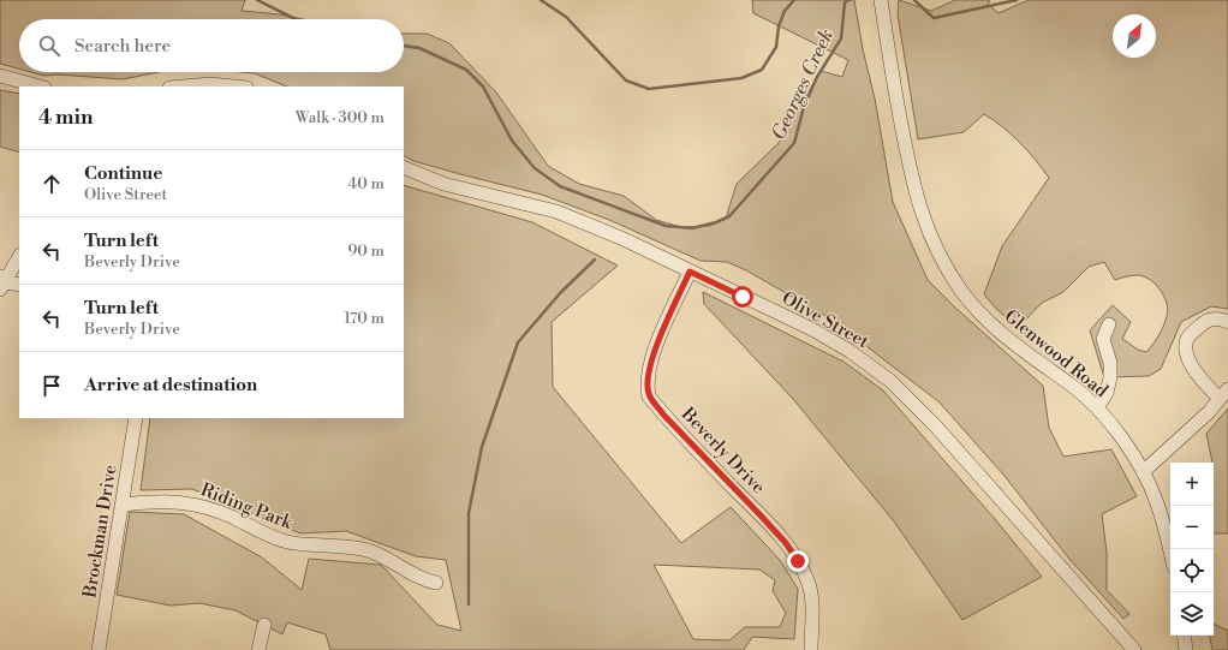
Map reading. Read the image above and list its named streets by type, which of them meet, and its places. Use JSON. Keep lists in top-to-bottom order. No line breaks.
{"streets":{"street":["Olive Street","Glenwood Road","Beverly Drive","Riding Park","Brockman Drive"]},"crossings":[["Olive Street","Beverly Drive"],["Riding Park","Brockman Drive"]],"water":["Georges Creek"],"north":"top right","page":{"search":"Search here","heading":["4 min","Walk · 300 m"],"list":[["Continue","Olive Street","40 m"],["Turn left","Beverly Drive","90 m"],["Turn left","Beverly Drive","170 m"],"Arrive at destination"],"map_buttons":["+","−"]}}
